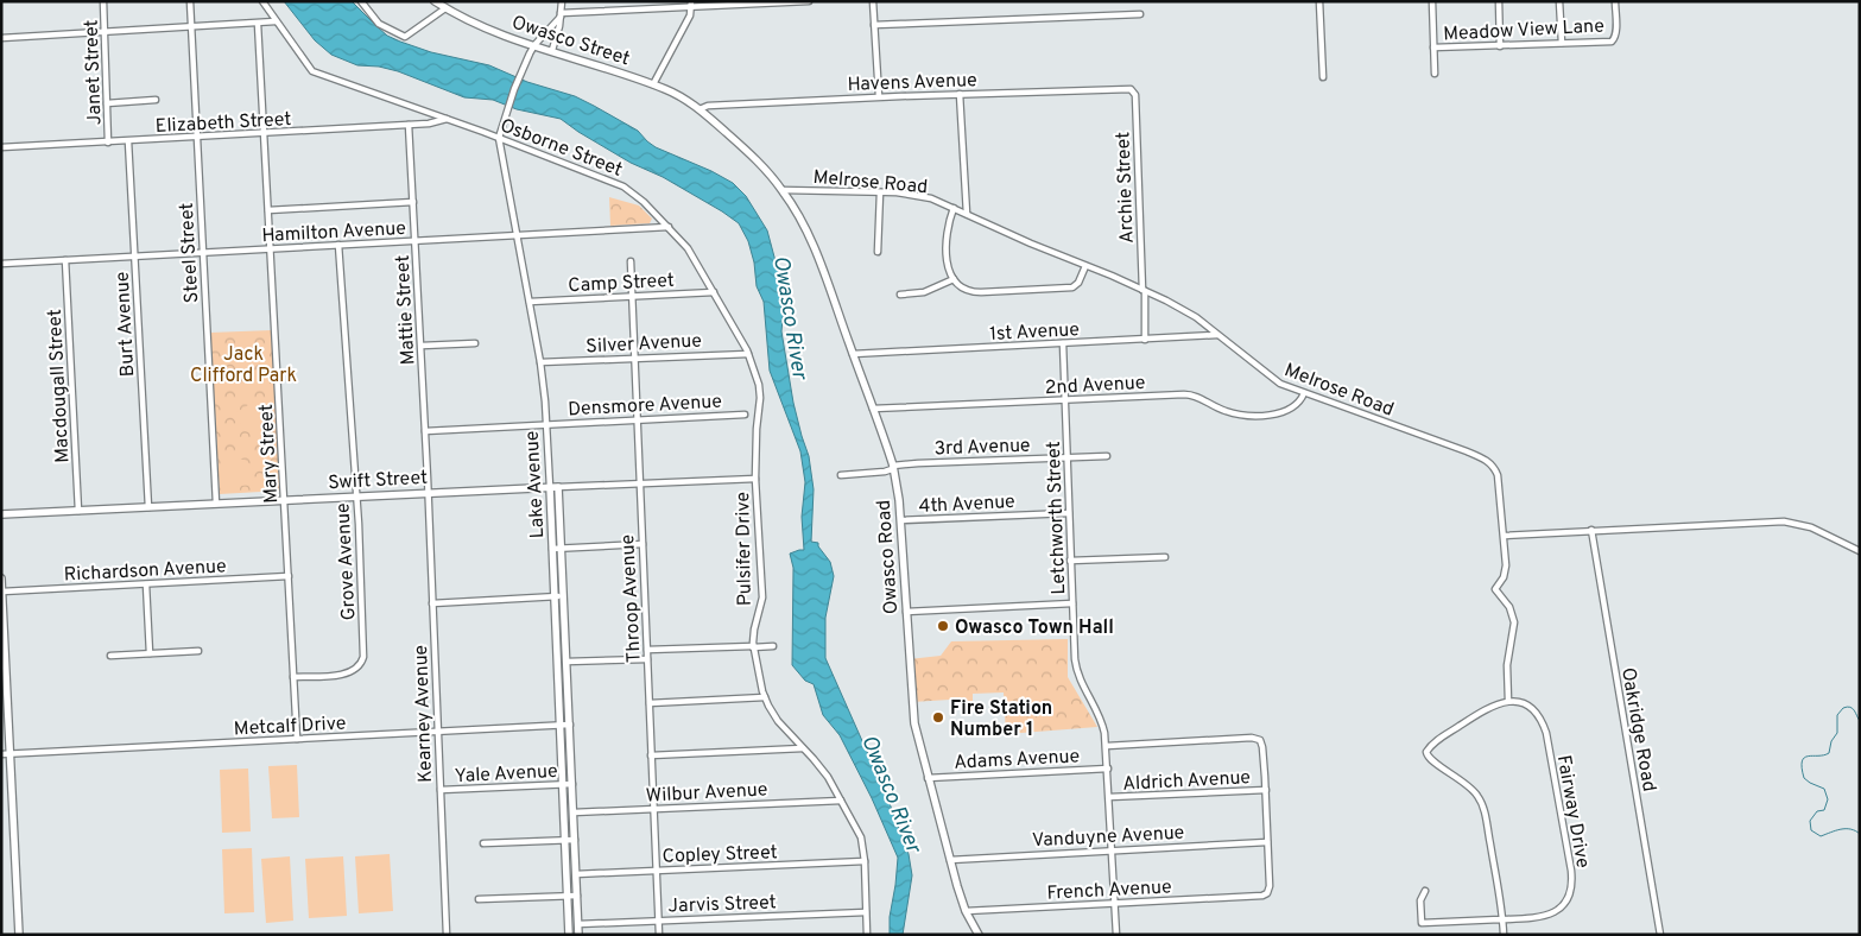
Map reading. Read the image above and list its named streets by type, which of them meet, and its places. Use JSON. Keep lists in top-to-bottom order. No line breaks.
{"streets":{"main road":["Owasco Street","Swift Street","Lake Avenue","Owasco Road"],"street":["Meadow View Lane","Janet Street","Havens Avenue","Elizabeth Street","Osborne Street","Melrose Road","Archie Street","Hamilton Avenue","Steel Street","Camp Street","Mattie Street","Burt Avenue","1st Avenue","Silver Avenue","2nd Avenue","Macdougall Street","Densmore Avenue","3rd Avenue","Mary Street","4th Avenue","Letchworth Street","Pulsifer Drive","Grove Avenue","Richardson Avenue","Throop Avenue","Kearney Avenue","Metcalf Drive","Oakridge Road","Adams Avenue","Yale Avenue","Aldrich Avenue","Wilbur Avenue","Fairway Drive","Vanduyne Avenue","Copley Street","French Avenue","Jarvis Street"]},"crossings":[["Owasco Street","Havens Avenue"],["Owasco Street","Melrose Road"],["Owasco Street","Lake Avenue"],["Owasco Street","Owasco Road"],["Janet Street","Elizabeth Street"],["Havens Avenue","Archie Street"],["Elizabeth Street","Osborne Street"],["Elizabeth Street","Steel Street"],["Elizabeth Street","Mattie Street"],["Elizabeth Street","Burt Avenue"],["Elizabeth Street","Mary Street"],["Osborne Street","Hamilton Avenue"],["Osborne Street","Camp Street"],["Osborne Street","Silver Avenue"],["Osborne Street","Lake Avenue"],["Osborne Street","Pulsifer Drive"],["Melrose Road","Archie Street"],["Melrose Road","1st Avenue"],["Melrose Road","2nd Avenue"],["Melrose Road","Owasco Road"],["Melrose Road","Fairway Drive"],["Archie Street","1st Avenue"],["Hamilton Avenue","Steel Street"],["Hamilton Avenue","Mattie Street"],["Hamilton Avenue","Burt Avenue"],["Hamilton Avenue","Macdougall Street"],["Hamilton Avenue","Mary Street"],["Hamilton Avenue","Lake Avenue"],["Hamilton Avenue","Grove Avenue"],["Steel Street","Swift Street"],["Camp Street","Lake Avenue"],["Camp Street","Throop Avenue"],["Mattie Street","Densmore Avenue"],["Mattie Street","Swift Street"],["Mattie Street","Kearney Avenue"],["Burt Avenue","Swift Street"],["1st Avenue","Letchworth Street"],["1st Avenue","Owasco Road"],["Silver Avenue","Lake Avenue"],["Silver Avenue","Throop Avenue"],["2nd Avenue","Letchworth Street"],["2nd Avenue","Owasco Road"],["Macdougall Street","Swift Street"],["Densmore Avenue","Lake Avenue"],["Densmore Avenue","Throop Avenue"],["3rd Avenue","Letchworth Street"],["3rd Avenue","Owasco Road"],["Mary Street","Swift Street"],["Mary Street","Grove Avenue"],["Mary Street","Richardson Avenue"],["Mary Street","Metcalf Drive"],["Swift Street","Lake Avenue"],["Swift Street","Pulsifer Drive"],["Swift Street","Grove Avenue"],["Swift Street","Throop Avenue"],["Swift Street","Kearney Avenue"],["Lake Avenue","Metcalf Drive"],["Lake Avenue","Yale Avenue"],["Lake Avenue","Wilbur Avenue"],["Lake Avenue","Copley Street"],["Lake Avenue","Jarvis Street"],["4th Avenue","Letchworth Street"],["4th Avenue","Owasco Road"],["Letchworth Street","Adams Avenue"],["Letchworth Street","Aldrich Avenue"],["Letchworth Street","Vanduyne Avenue"],["Letchworth Street","French Avenue"],["Pulsifer Drive","Wilbur Avenue"],["Pulsifer Drive","Copley Street"],["Pulsifer Drive","Jarvis Street"],["Owasco Road","Adams Avenue"],["Owasco Road","Vanduyne Avenue"],["Owasco Road","French Avenue"],["Throop Avenue","Wilbur Avenue"],["Throop Avenue","Copley Street"],["Throop Avenue","Jarvis Street"],["Kearney Avenue","Metcalf Drive"],["Kearney Avenue","Yale Avenue"],["Adams Avenue","Aldrich Avenue"],["Aldrich Avenue","Vanduyne Avenue"],["Aldrich Avenue","French Avenue"]],"water":["Owasco River"],"parks":["Jack Clifford Park"],"places":["Owasco Town Hall","Fire Station Number 1"]}
